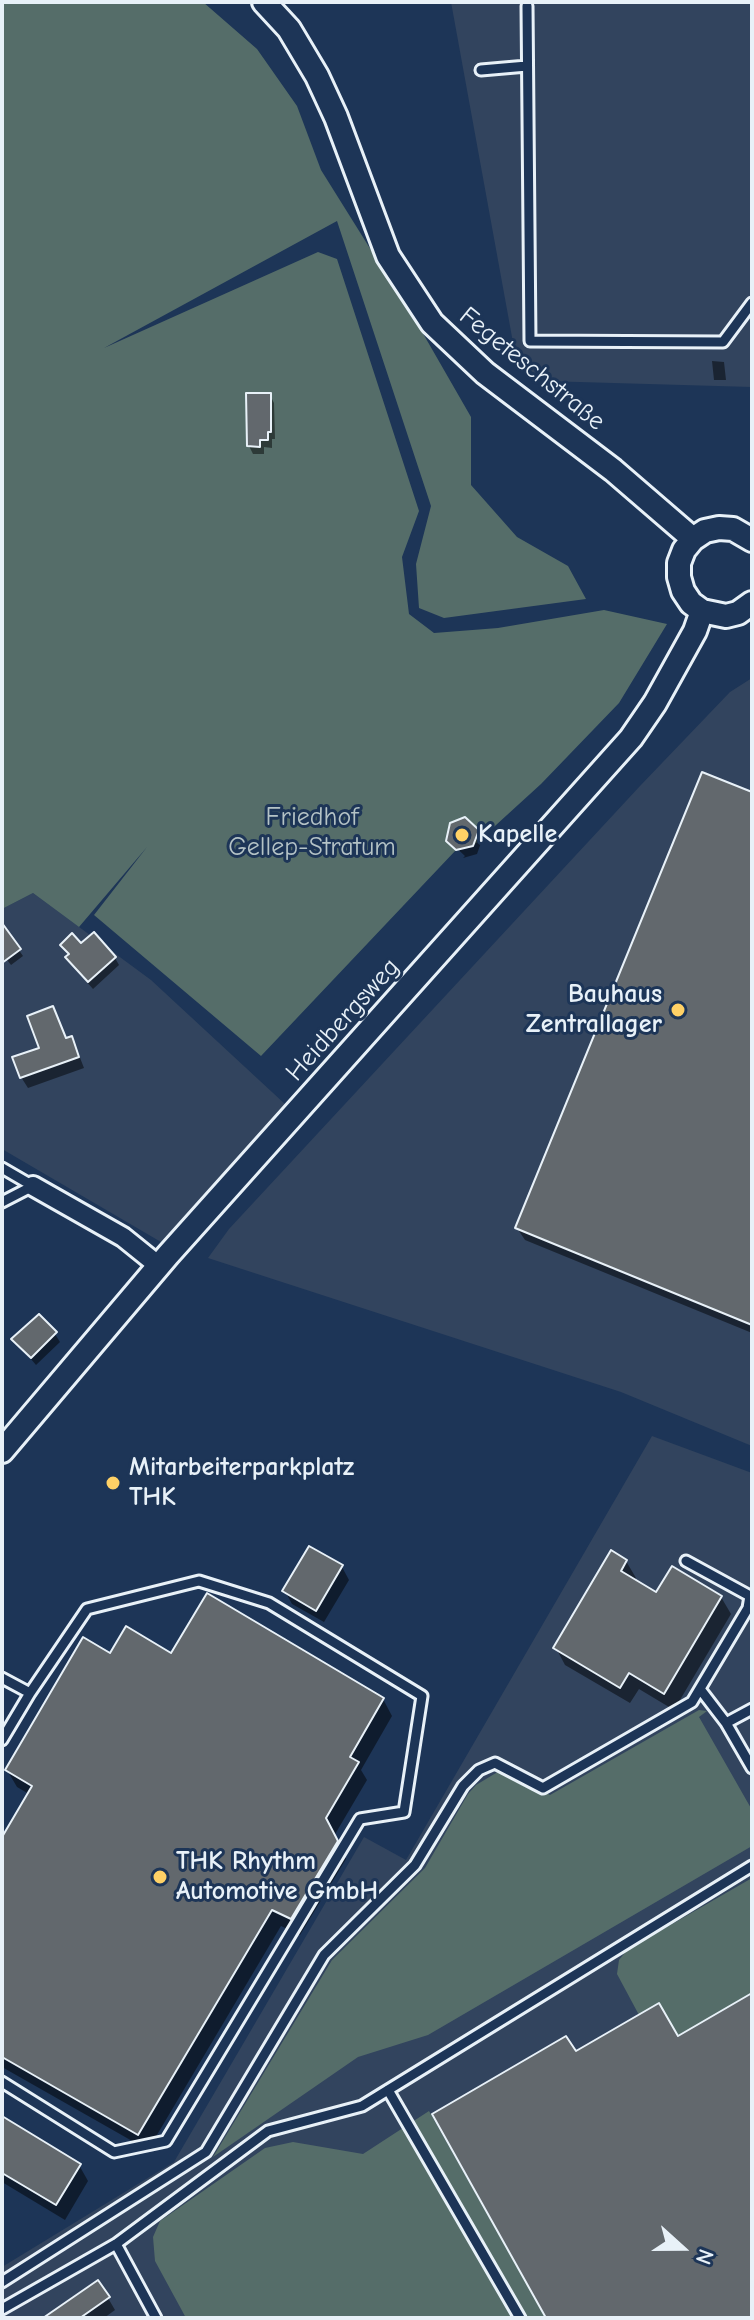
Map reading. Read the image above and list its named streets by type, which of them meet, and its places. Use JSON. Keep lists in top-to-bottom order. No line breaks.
{"streets":{"street":["Fegeteschstraße","Heidbergsweg"]},"parks":["Friedhof Gellep-Stratum"],"places":["Kapelle","Bauhaus Zentrallager","Mitarbeiterparkplatz THK","THK Rhythm Automotive GmbH"],"north":"right"}
